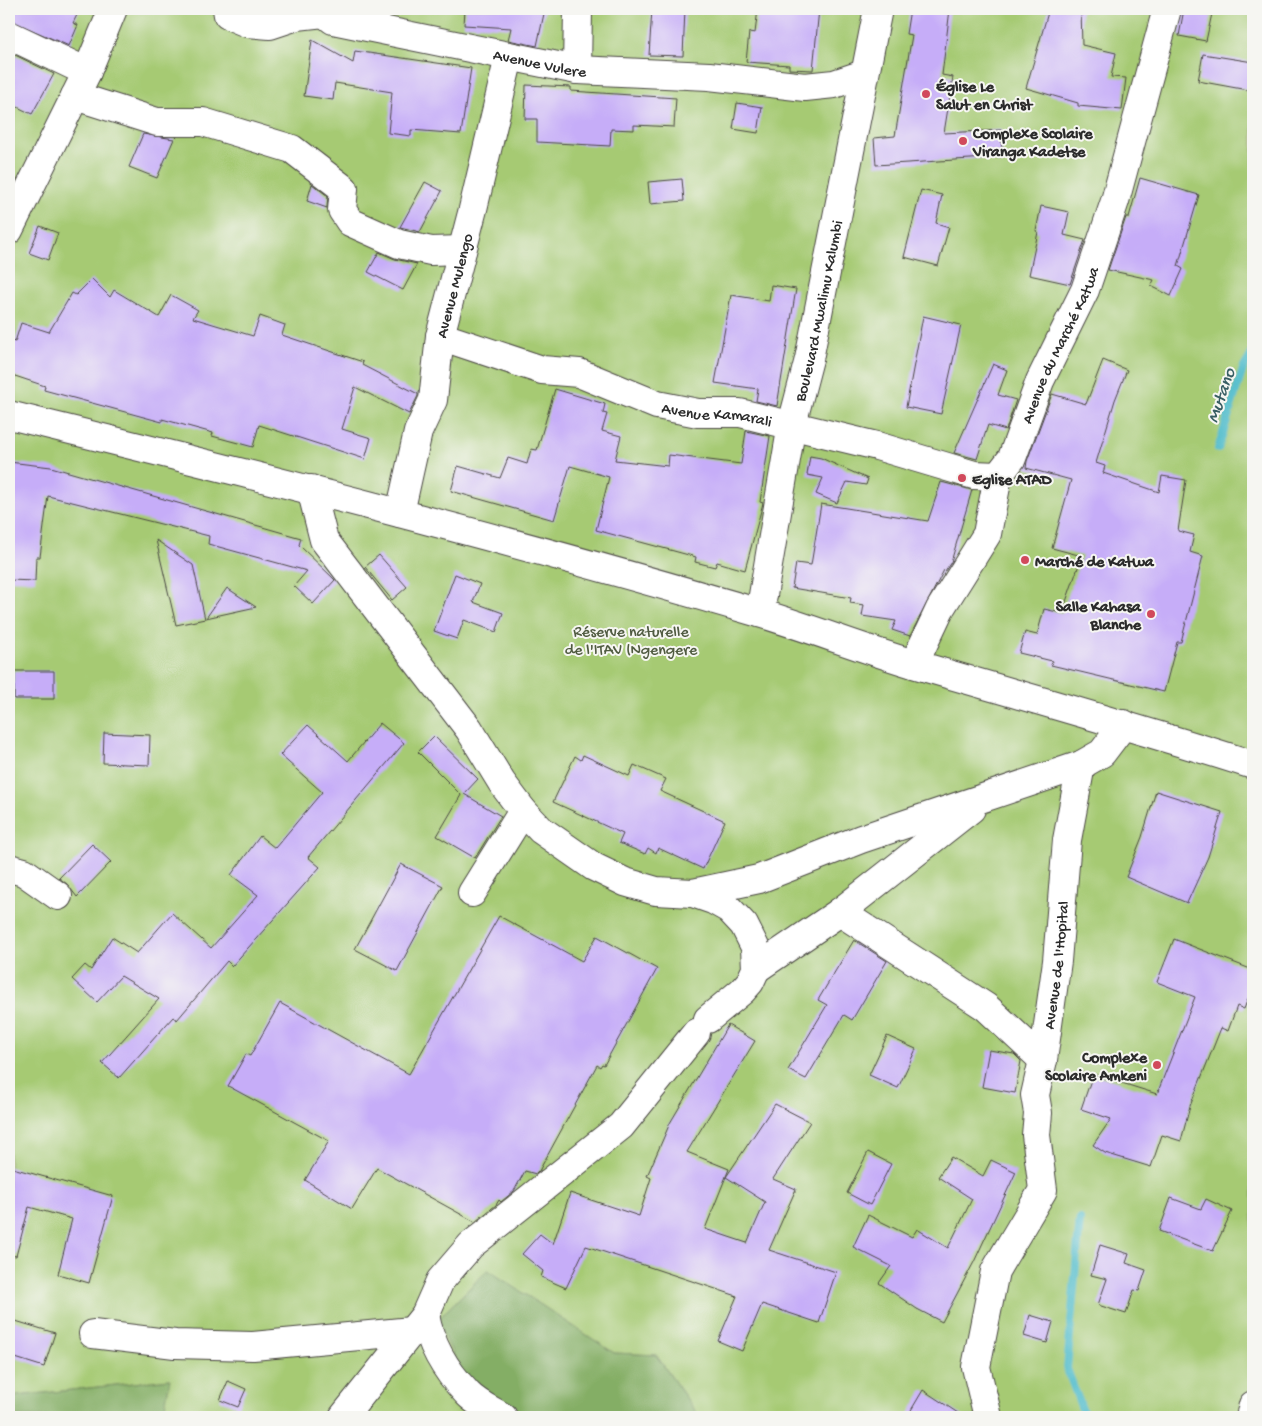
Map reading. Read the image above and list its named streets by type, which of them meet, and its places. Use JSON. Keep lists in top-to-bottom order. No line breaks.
{"streets":{"street":["Avenue Vulere","Avenue Mulengo","Boulevard Mwalimu Kalumbi","Avenue du Marché Katwa","Avenue Kamarali","Avenue de l'Hopital"]},"crossings":[["Avenue Vulere","Avenue Mulengo"],["Avenue Vulere","Boulevard Mwalimu Kalumbi"],["Avenue Mulengo","Avenue Kamarali"],["Boulevard Mwalimu Kalumbi","Avenue Kamarali"],["Avenue du Marché Katwa","Avenue Kamarali"]],"water":["Mutano"],"parks":["Réserve naturelle de l'ITAV (Ngengere"],"places":["Église Le Salut en Christ","Complexe Scolaire Viranga Kadetse","Eglise ATAD","Marché de Katwa","Salle Kahasa Blanche","Complexe Scolaire Amkeni"]}
